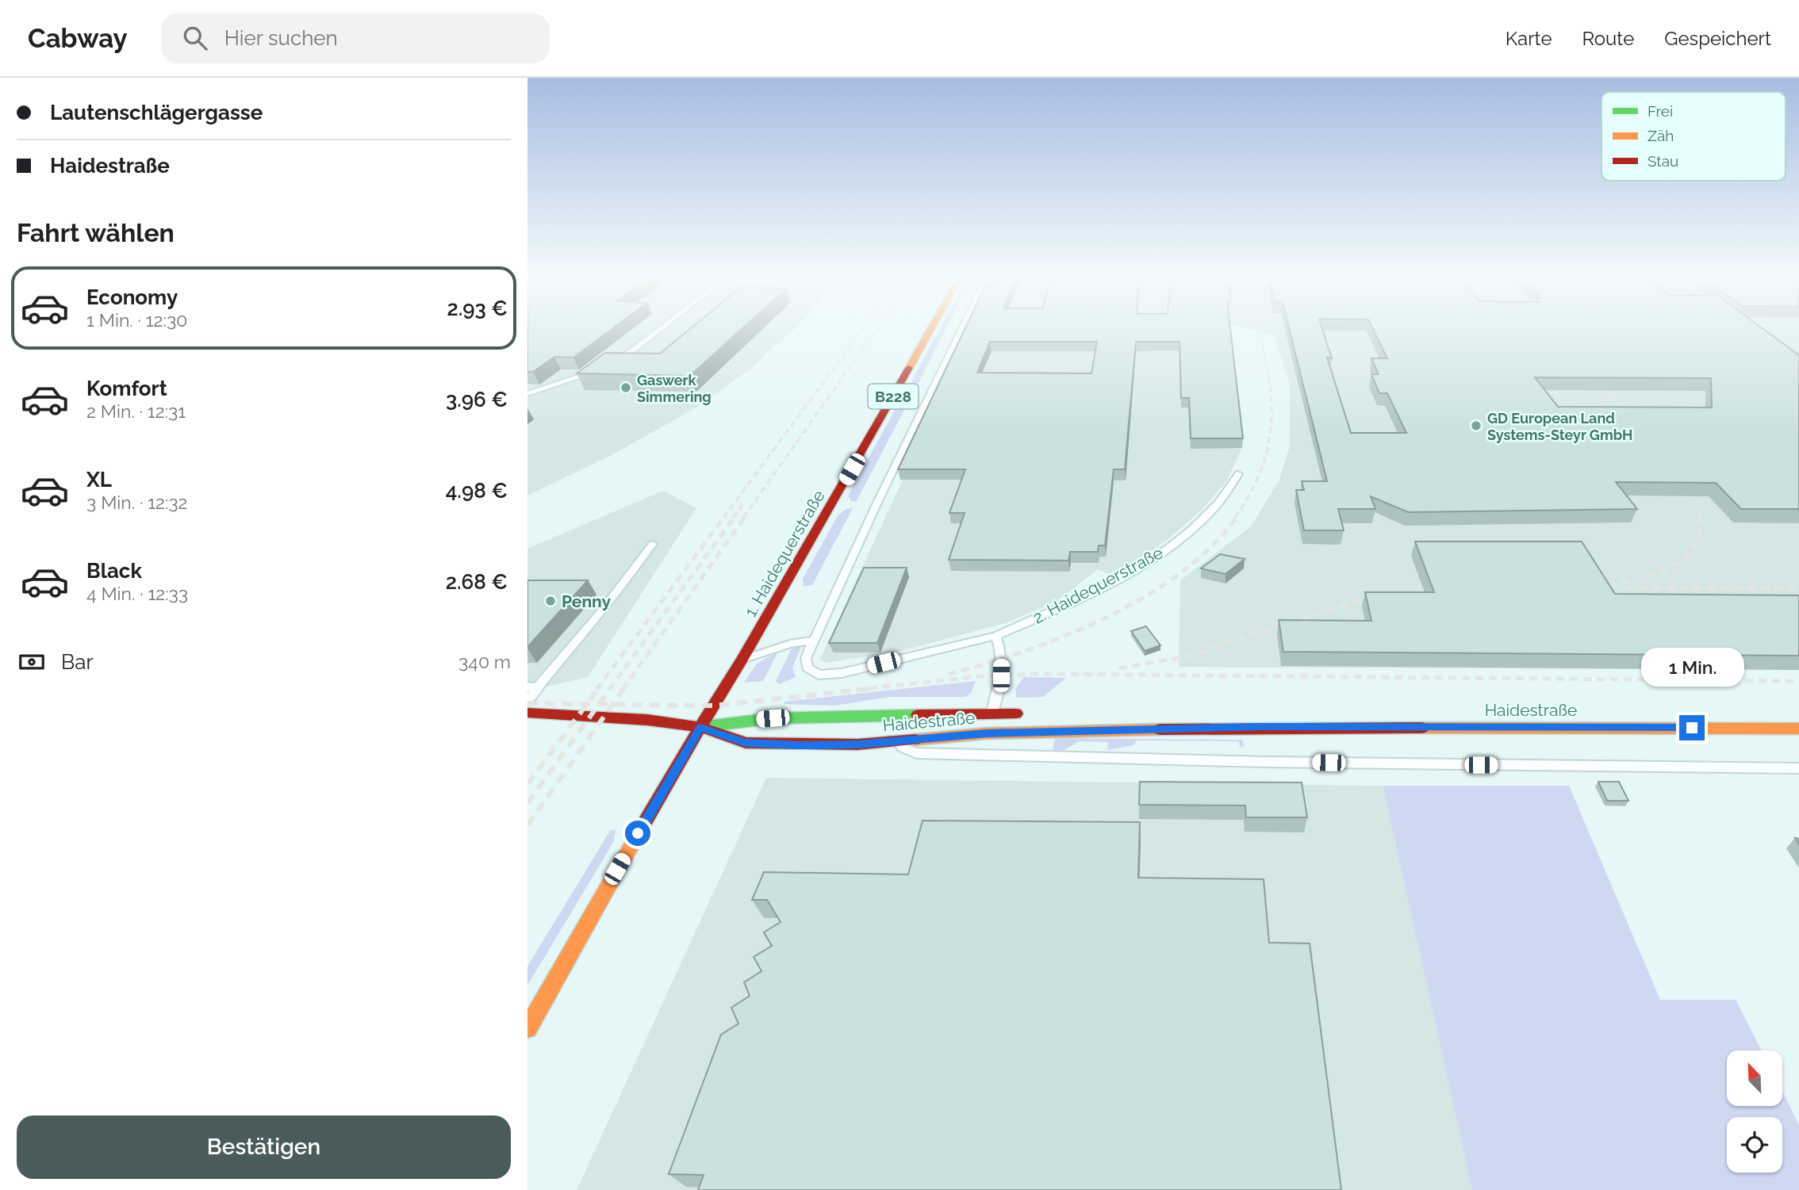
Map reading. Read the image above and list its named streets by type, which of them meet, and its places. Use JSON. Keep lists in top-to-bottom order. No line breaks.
{"streets":{"main road":["B228","1. Haidequerstraße","Haidestraße"],"lane":["2. Haidequerstraße"]},"crossings":[["1. Haidequerstraße","Haidestraße"]],"places":["Gaswerk Simmering","GD European Land Systems-Steyr GmbH","Penny"],"legend":["Frei","Zäh","Stau"],"north":"top left","page":{"header":"Cabway","search":"Hier suchen","nav":["Karte","Route","Gespeichert"],"banner":["Lautenschlägergasse","Haidestraße"],"heading":"Fahrt wählen","list":[{"name":"Economy","note":"1 Min. · 12:30","value":"2.93 €"},{"name":"Komfort","note":"2 Min. · 12:31","value":"3.96 €"},{"name":"XL","note":"3 Min. · 12:32","value":"4.98 €"},{"name":"Black","note":"4 Min. · 12:33","value":"2.68 €"}],"pay":["Bar","340 m"],"bubble":"1 Min.","buttons":"Bestätigen"}}
